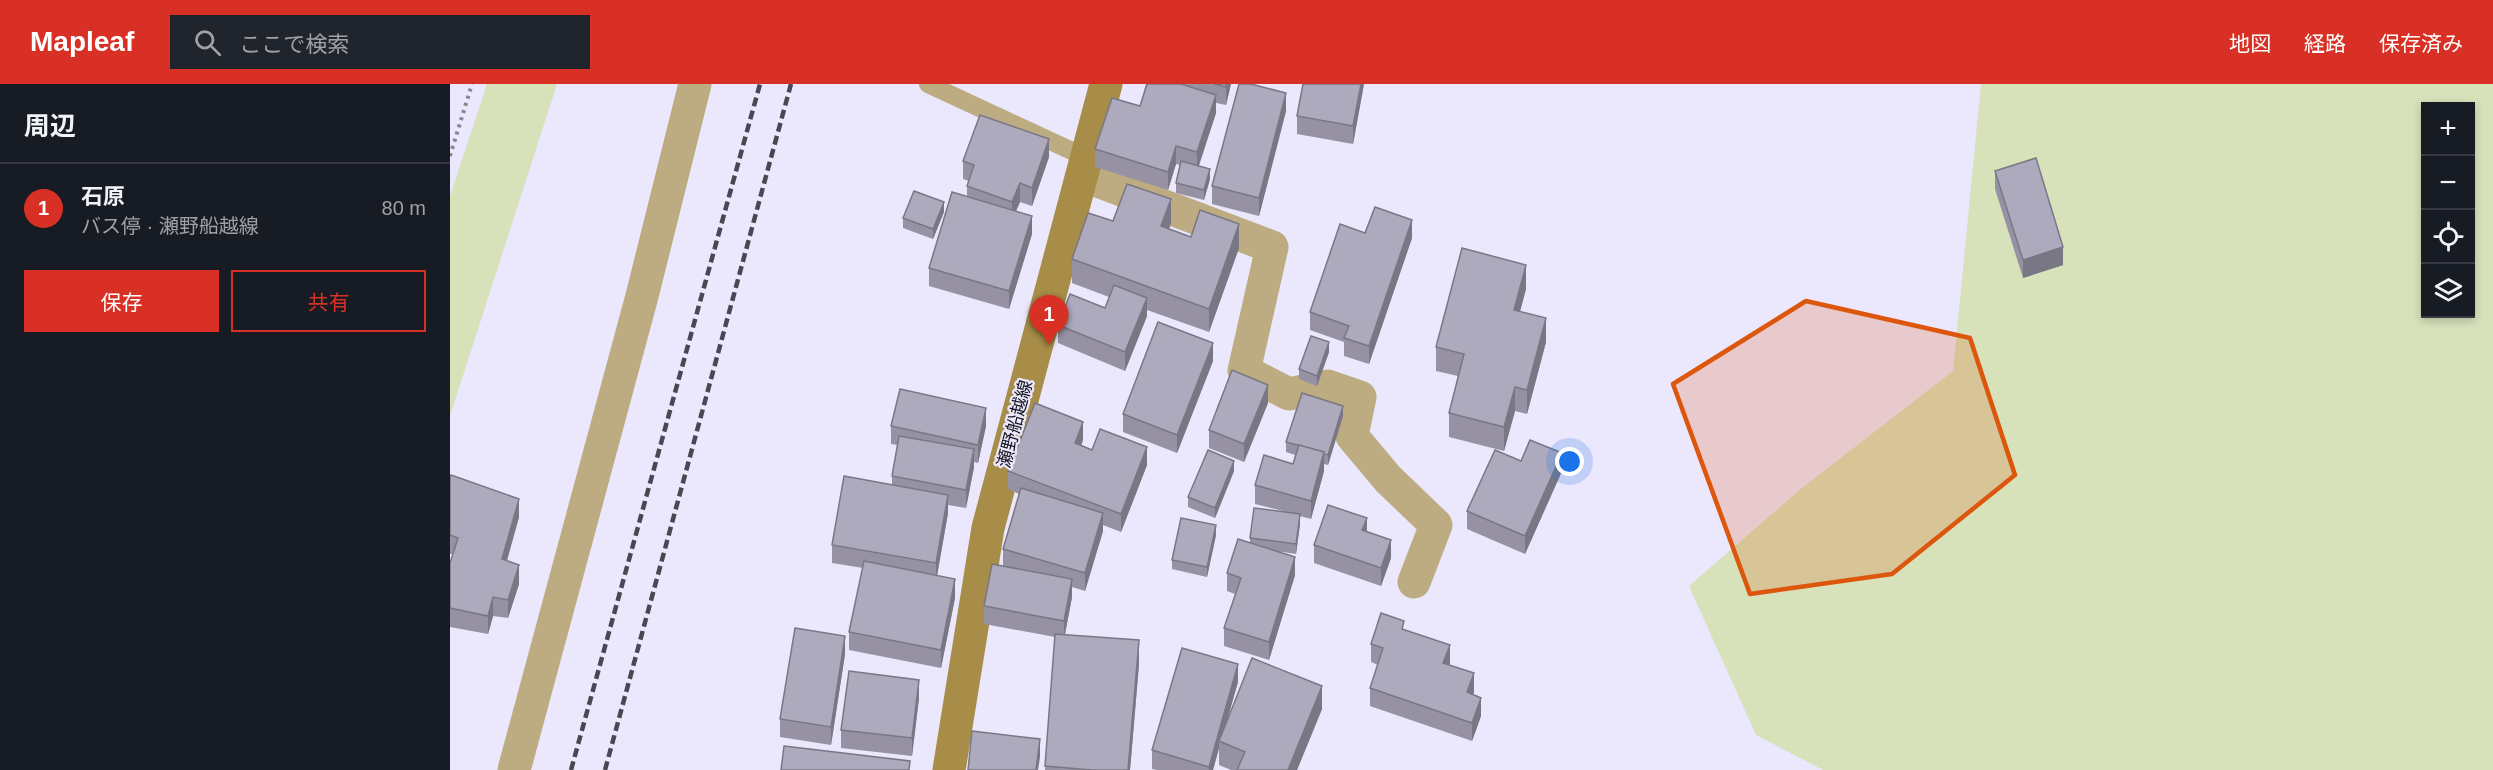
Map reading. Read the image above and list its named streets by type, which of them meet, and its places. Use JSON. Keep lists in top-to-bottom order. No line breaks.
{"streets":{"main road":["瀬野船越線"]},"page":{"header":"Mapleaf","search":"ここで検索","nav":["地図","経路","保存済み"],"heading":"周辺","map_buttons":["+","−"],"list":[{"mark":"1","name":"石原","note":"バス停 · 瀬野船越線","value":"80 m"}],"buttons":["保存","共有"],"pins":"1"}}
